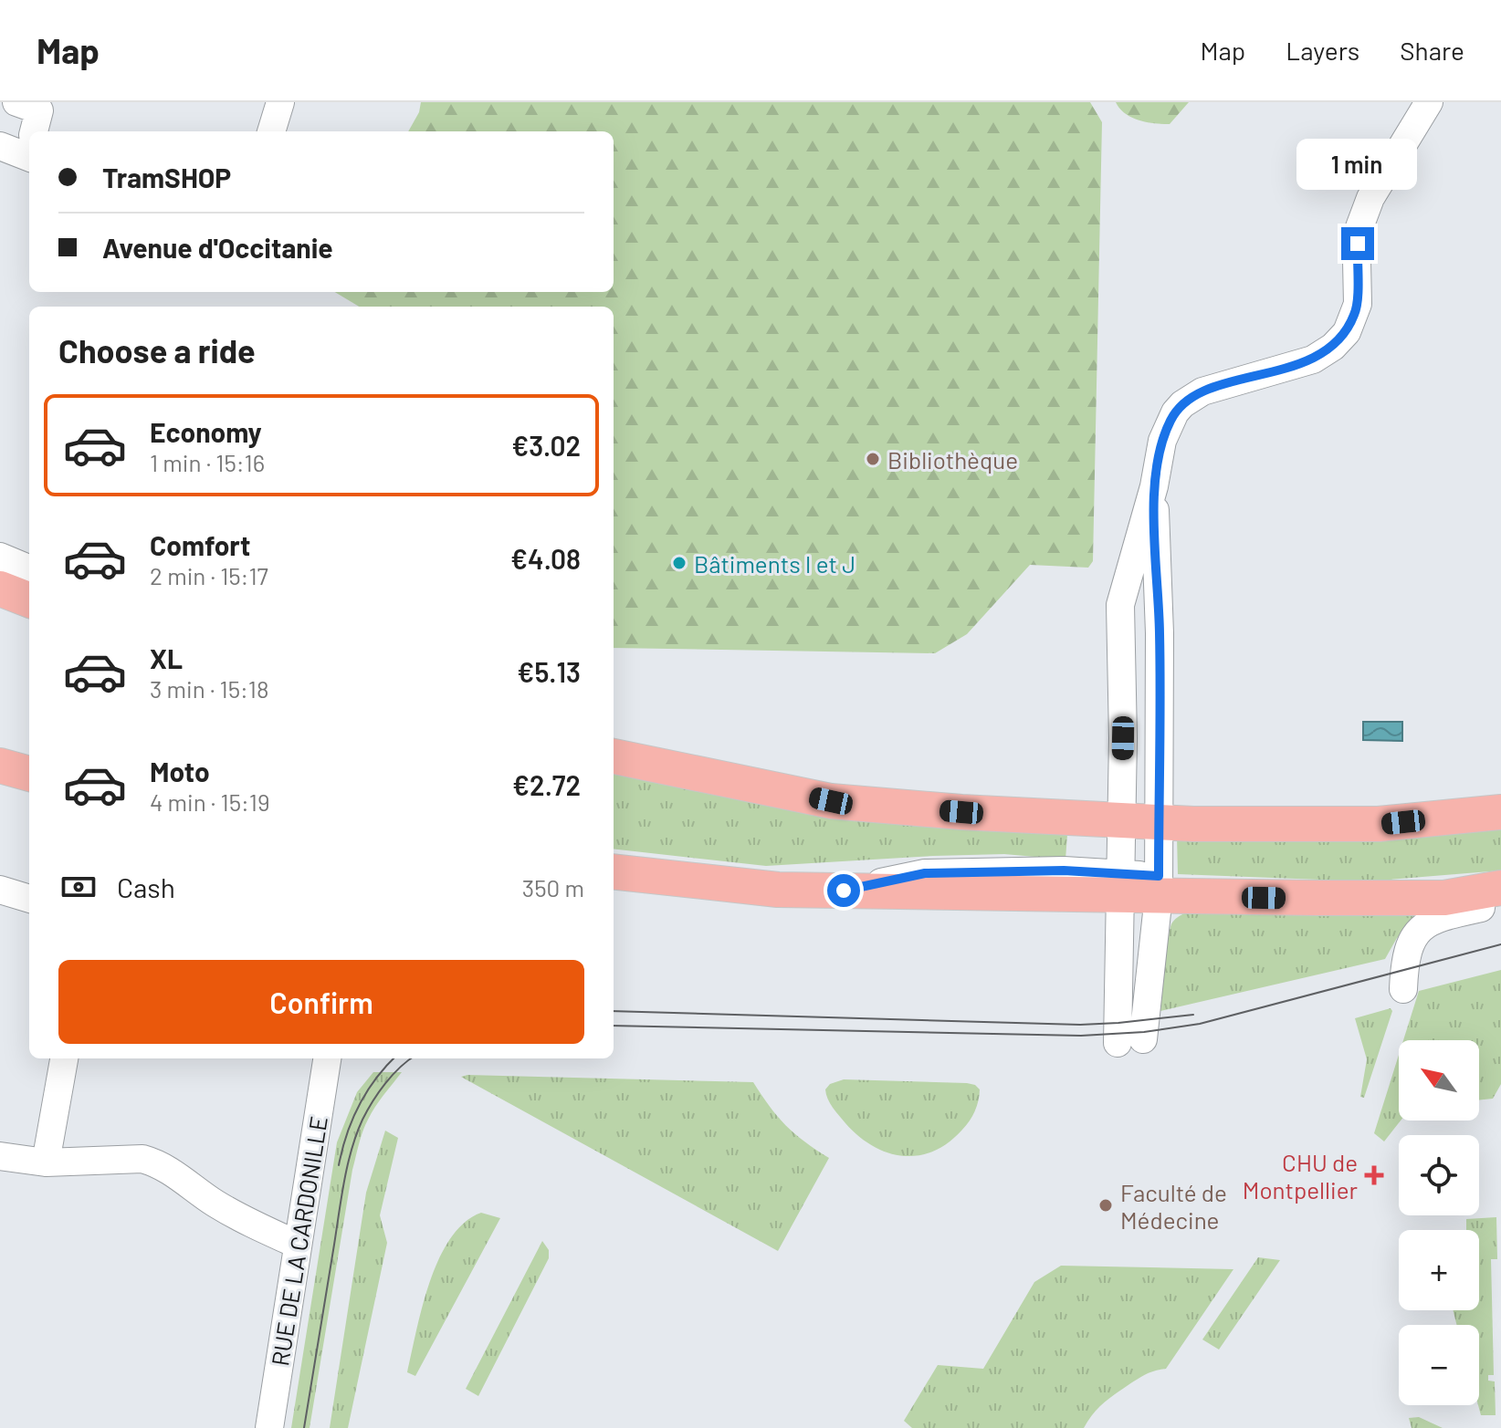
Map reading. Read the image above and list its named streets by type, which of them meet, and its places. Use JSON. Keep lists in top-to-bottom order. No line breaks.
{"streets":{"street":["RUE DE LA CARDONILLE"]},"places":{"other":["Bibliothèque","Bâtiments I et J","Faculté de Médecine"],"health":["CHU de Montpellier"]},"north":"top left","page":{"header":"Map","nav":["Map","Layers","Share"],"banner":["TramSHOP","Avenue d'Occitanie"],"bubble":"1 min","heading":"Choose a ride","list":[{"name":"Economy","note":"1 min · 15:16","value":"€3.02"},{"name":"Comfort","note":"2 min · 15:17","value":"€4.08"},{"name":"XL","note":"3 min · 15:18","value":"€5.13"},{"name":"Moto","note":"4 min · 15:19","value":"€2.72"}],"pay":["Cash","350 m"],"buttons":"Confirm","map_buttons":["+","−"]}}
